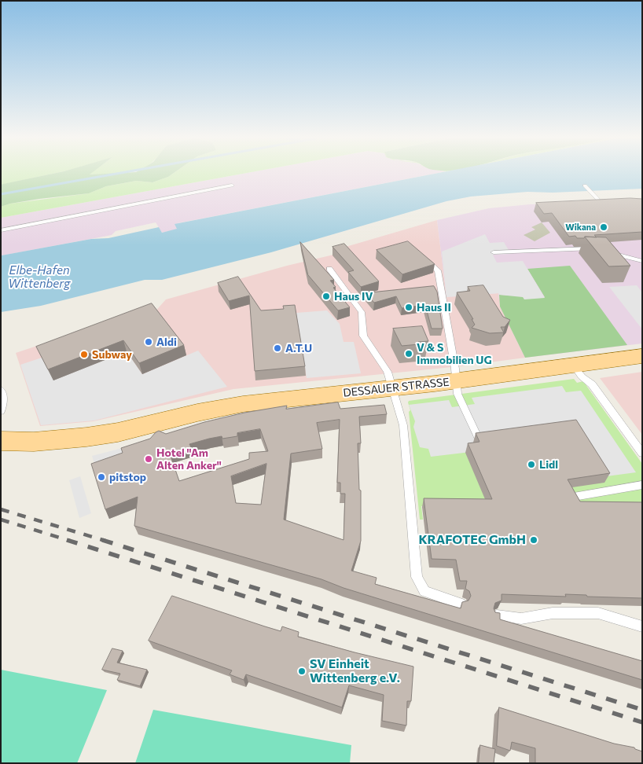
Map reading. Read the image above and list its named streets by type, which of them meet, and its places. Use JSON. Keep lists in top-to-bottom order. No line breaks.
{"streets":{"main road":["DESSAUER STRASSE"]},"water":["Elbe-Hafen Wittenberg"],"places":["Wikana","Haus IV","Haus II","Aldi","A.T.U","V & S Immobilien UG","Subway","Hotel \"Am Alten Anker\"","Lidl","pitstop","KRAFOTEC GmbH","SV Einheit Wittenberg e.V."]}
